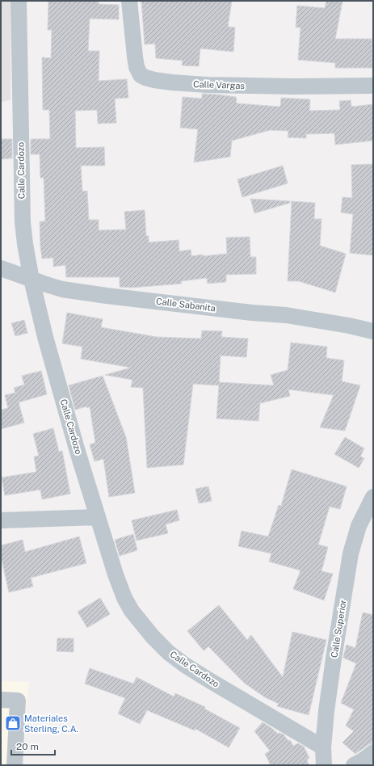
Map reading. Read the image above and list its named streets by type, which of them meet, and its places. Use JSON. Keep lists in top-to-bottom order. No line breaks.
{"streets":{"street":["Calle Vargas","Calle Cardozo","Calle Sabanita","Calle Superior"]},"crossings":[["Calle Cardozo","Calle Sabanita"],["Calle Cardozo","Calle Superior"]],"places":{"shop":["Materiales Sterling, C.A."]},"scale_bar":"20 m"}
